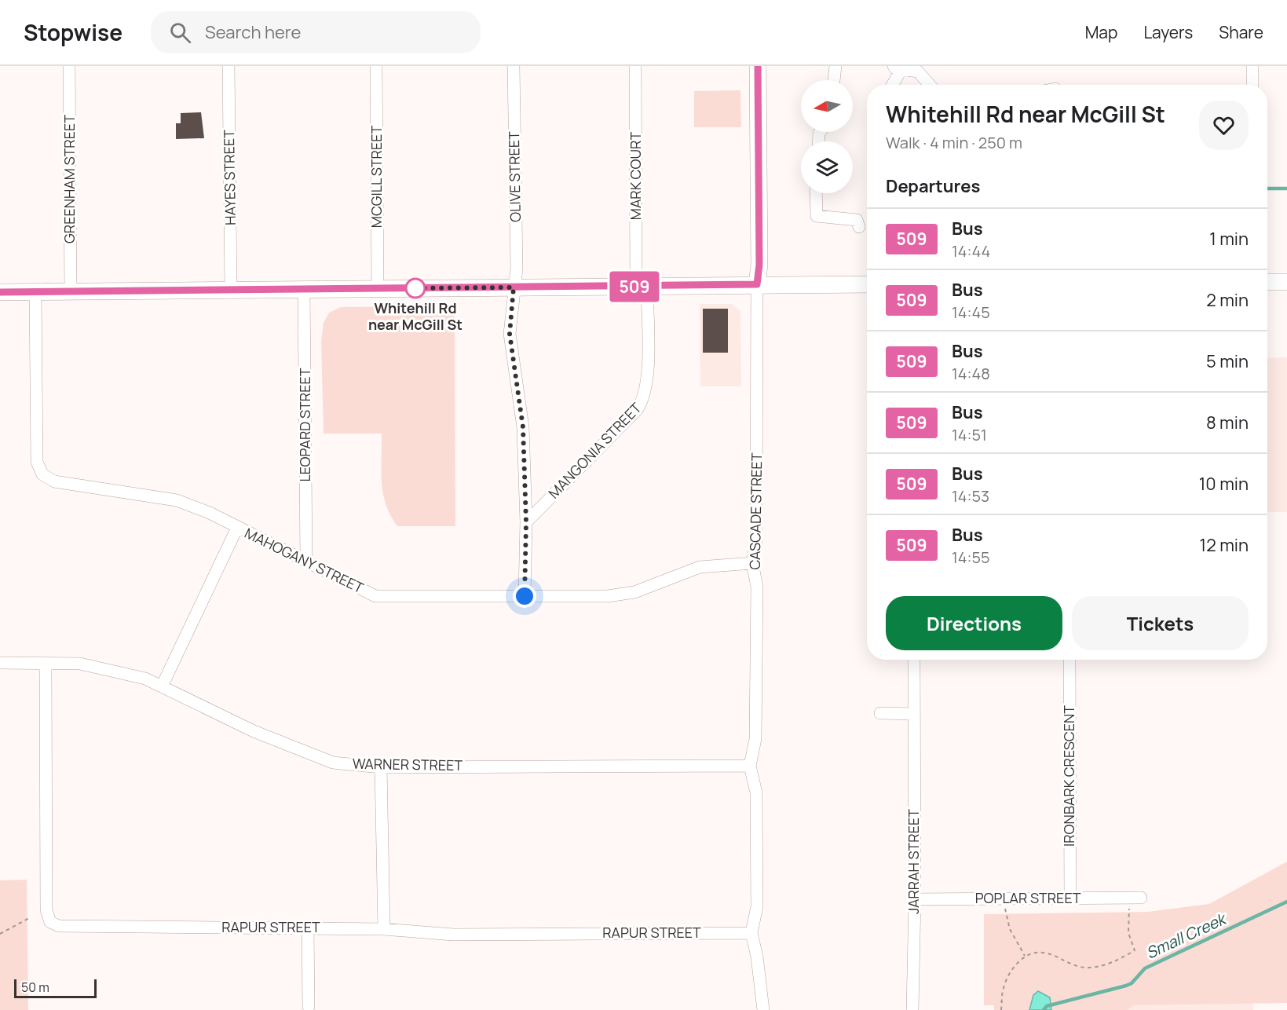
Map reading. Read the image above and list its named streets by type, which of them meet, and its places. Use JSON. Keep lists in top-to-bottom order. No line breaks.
{"streets":{"street":["MARK COURT","MCGILL STREET","OLIVE STREET","HAYES STREET","GREENHAM STREET","LEOPARD STREET","MANGONIA STREET","CASCADE STREET","MAHOGANY STREET","WARNER STREET","IRONBARK CRESCENT","JARRAH STREET","POPLAR STREET","RAPUR STREET"]},"crossings":[["MARK COURT","MANGONIA STREET"],["OLIVE STREET","MANGONIA STREET"],["OLIVE STREET","MAHOGANY STREET"],["LEOPARD STREET","MAHOGANY STREET"],["CASCADE STREET","MAHOGANY STREET"],["CASCADE STREET","WARNER STREET"],["CASCADE STREET","RAPUR STREET"],["WARNER STREET","RAPUR STREET"],["IRONBARK CRESCENT","POPLAR STREET"],["JARRAH STREET","POPLAR STREET"]],"water":["Small Creek"],"places":["Whitehill Rd near McGill St"],"lines":["bus line 509"],"scale_bar":"50 m","north":"left","page":{"header":"Stopwise","search":"Search here","nav":["Map","Layers","Share"],"on_map":"509","heading":[["Whitehill Rd near McGill St","Walk · 4 min · 250 m"],"Departures"],"list":[{"mark":"509","name":"Bus","note":"14:44","value":"1 min"},{"mark":"509","name":"Bus","note":"14:45","value":"2 min"},{"mark":"509","name":"Bus","note":"14:48","value":"5 min"},{"mark":"509","name":"Bus","note":"14:51","value":"8 min"},{"mark":"509","name":"Bus","note":"14:53","value":"10 min"},{"mark":"509","name":"Bus","note":"14:55","value":"12 min"}],"buttons":["Directions","Tickets"],"scale":"50 m"}}
